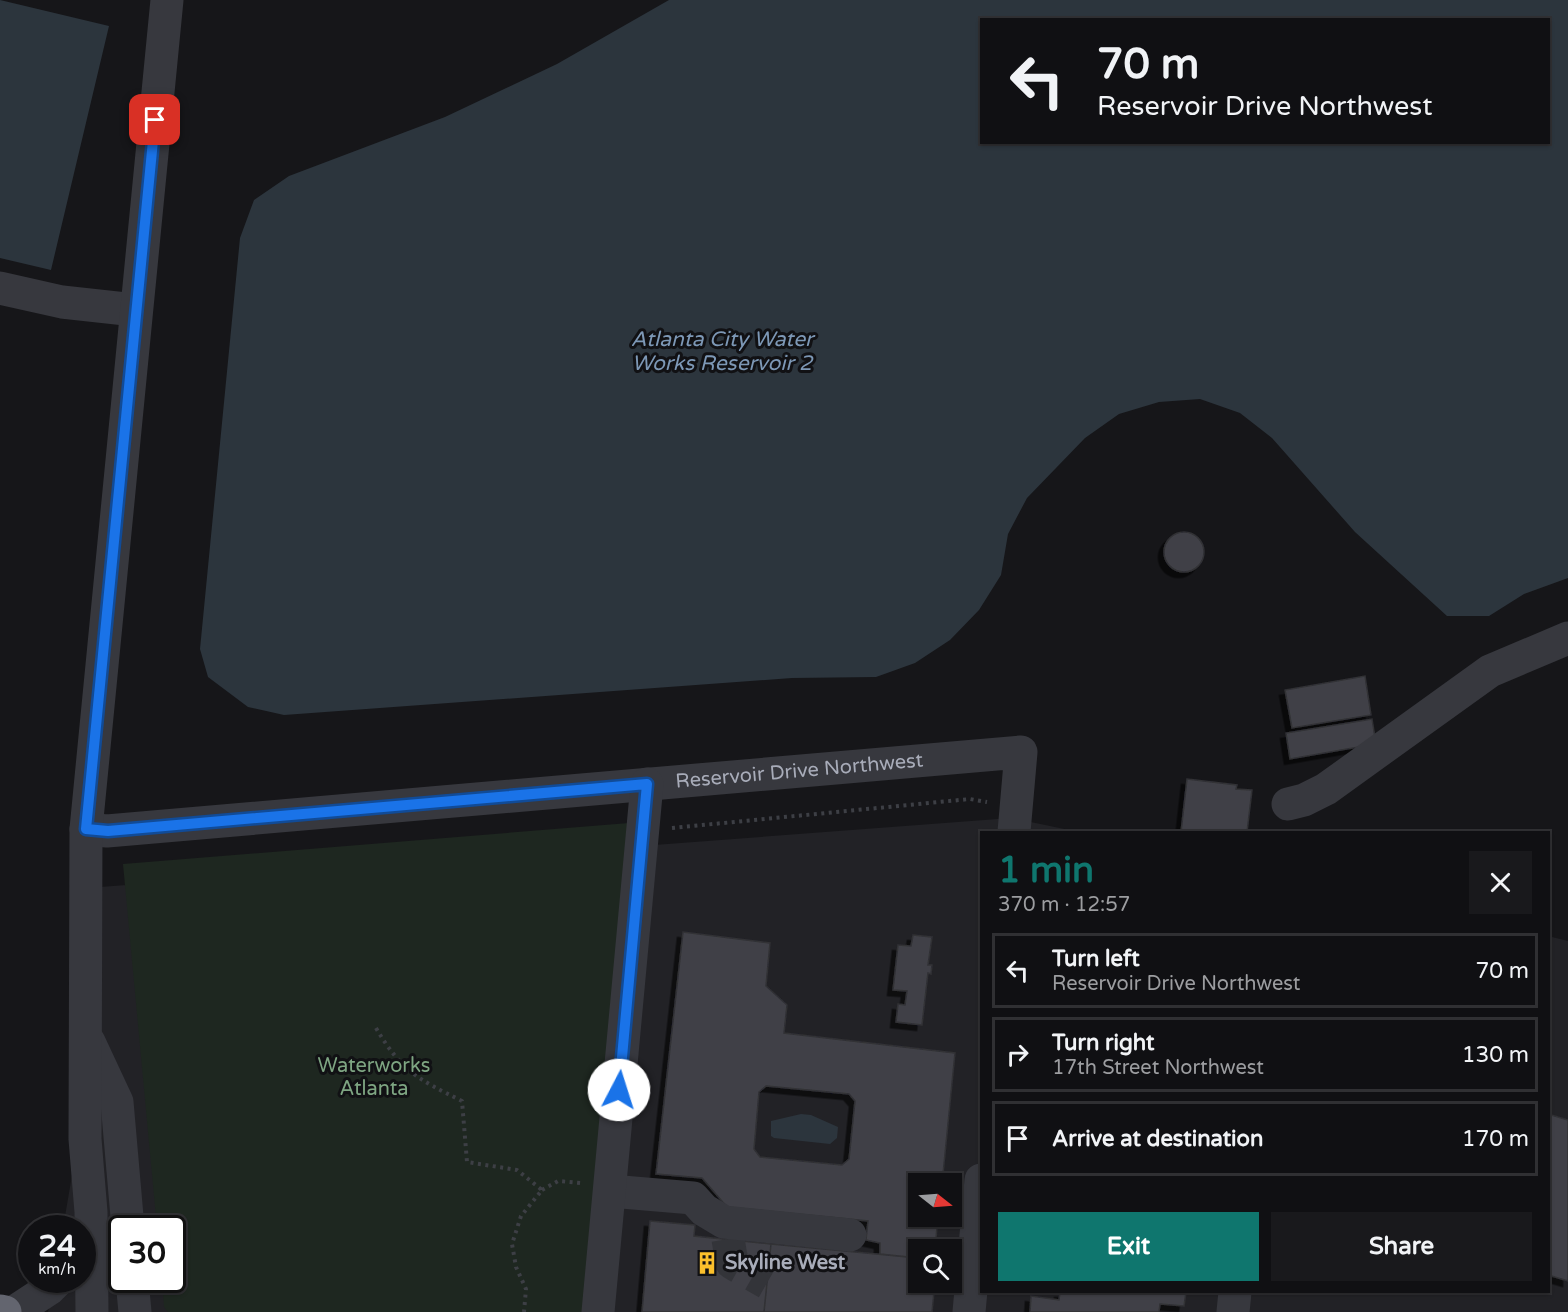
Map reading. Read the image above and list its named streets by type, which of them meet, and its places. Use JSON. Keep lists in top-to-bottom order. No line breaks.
{"streets":{"street":["Reservoir Drive Northwest"]},"water":["Atlanta City Water Works Reservoir 2"],"parks":["Waterworks Atlanta"],"places":{"building":["Skyline West"]},"north":"right","page":{"turn":["70 m","Reservoir Drive Northwest"],"heading":["1 min","370 m · 12:57"],"list":[{"name":"Turn left","note":"Reservoir Drive Northwest","value":"70 m"},{"name":"Turn right","note":"17th Street Northwest","value":"130 m"},{"name":"Arrive at destination","value":"170 m"}],"buttons":["Exit","Share"],"speed":"24 km/h","limit":"30"}}
